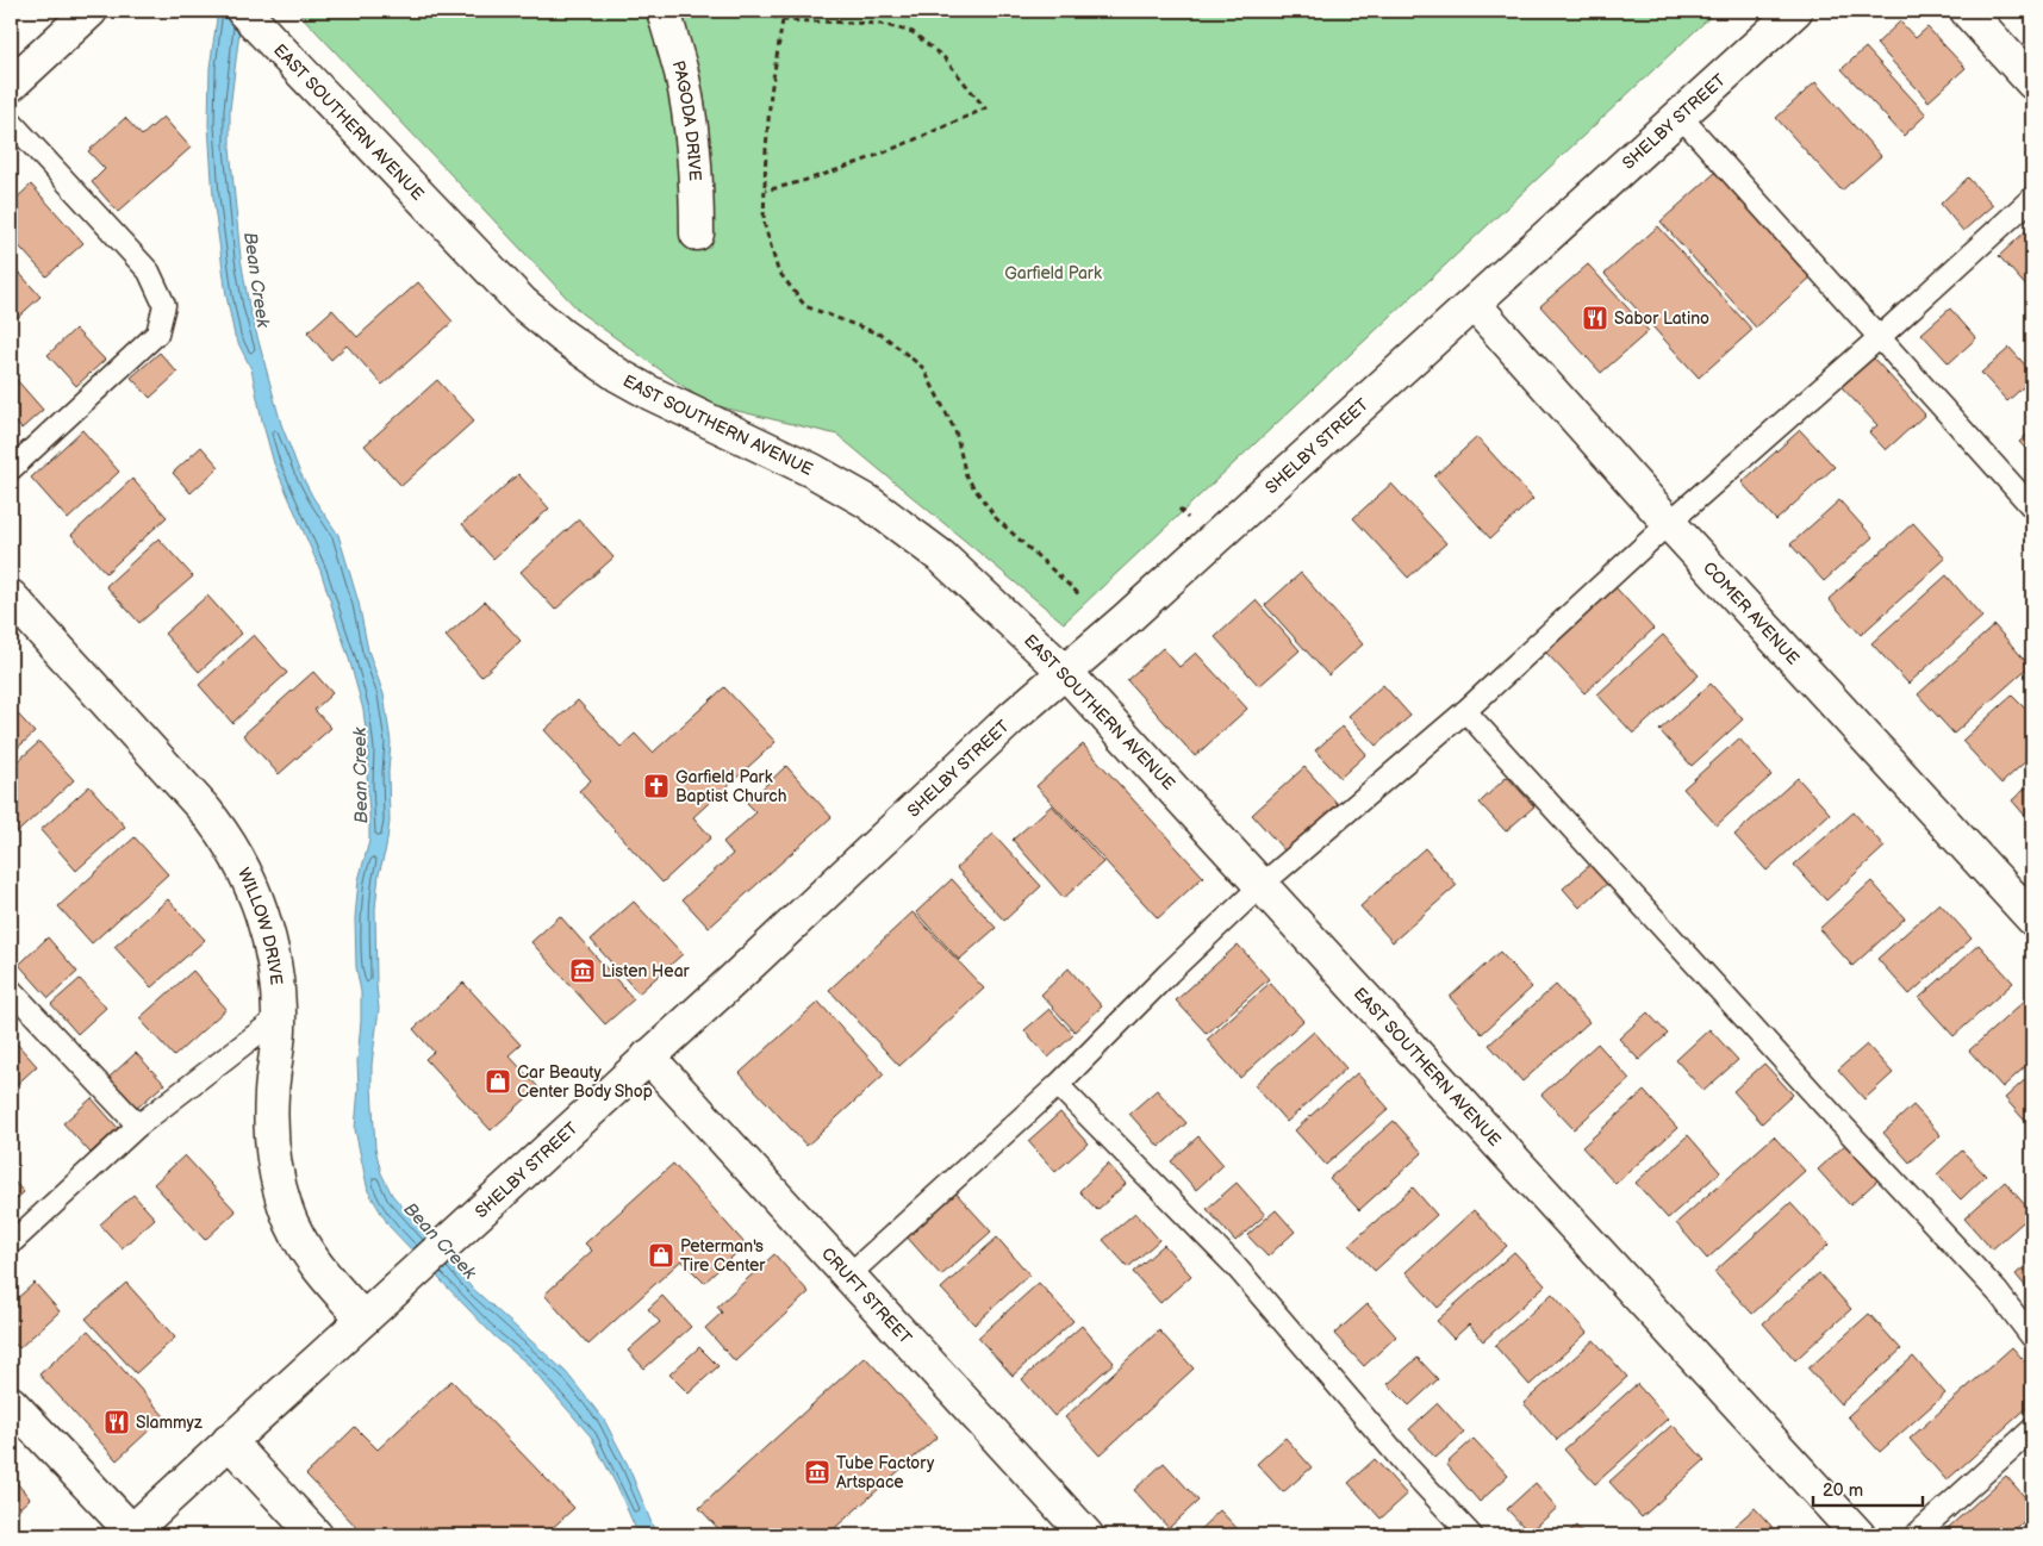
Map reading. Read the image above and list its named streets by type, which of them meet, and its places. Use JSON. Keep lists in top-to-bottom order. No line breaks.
{"streets":{"street":["EAST SOUTHERN AVENUE","PAGODA DRIVE","SHELBY STREET","COMER AVENUE","WILLOW DRIVE","CRUFT STREET"]},"crossings":[["EAST SOUTHERN AVENUE","SHELBY STREET"],["SHELBY STREET","COMER AVENUE"],["SHELBY STREET","WILLOW DRIVE"],["SHELBY STREET","CRUFT STREET"]],"water":["Bean Creek"],"parks":["Garfield Park"],"places":{"restaurant":["Sabor Latino","Slammyz"],"church":["Garfield Park Baptist Church"],"museum":["Listen Hear","Tube Factory Artspace"],"shop":["Car Beauty Center Body Shop","Peterman's Tire Center"]},"scale_bar":"20 m"}
